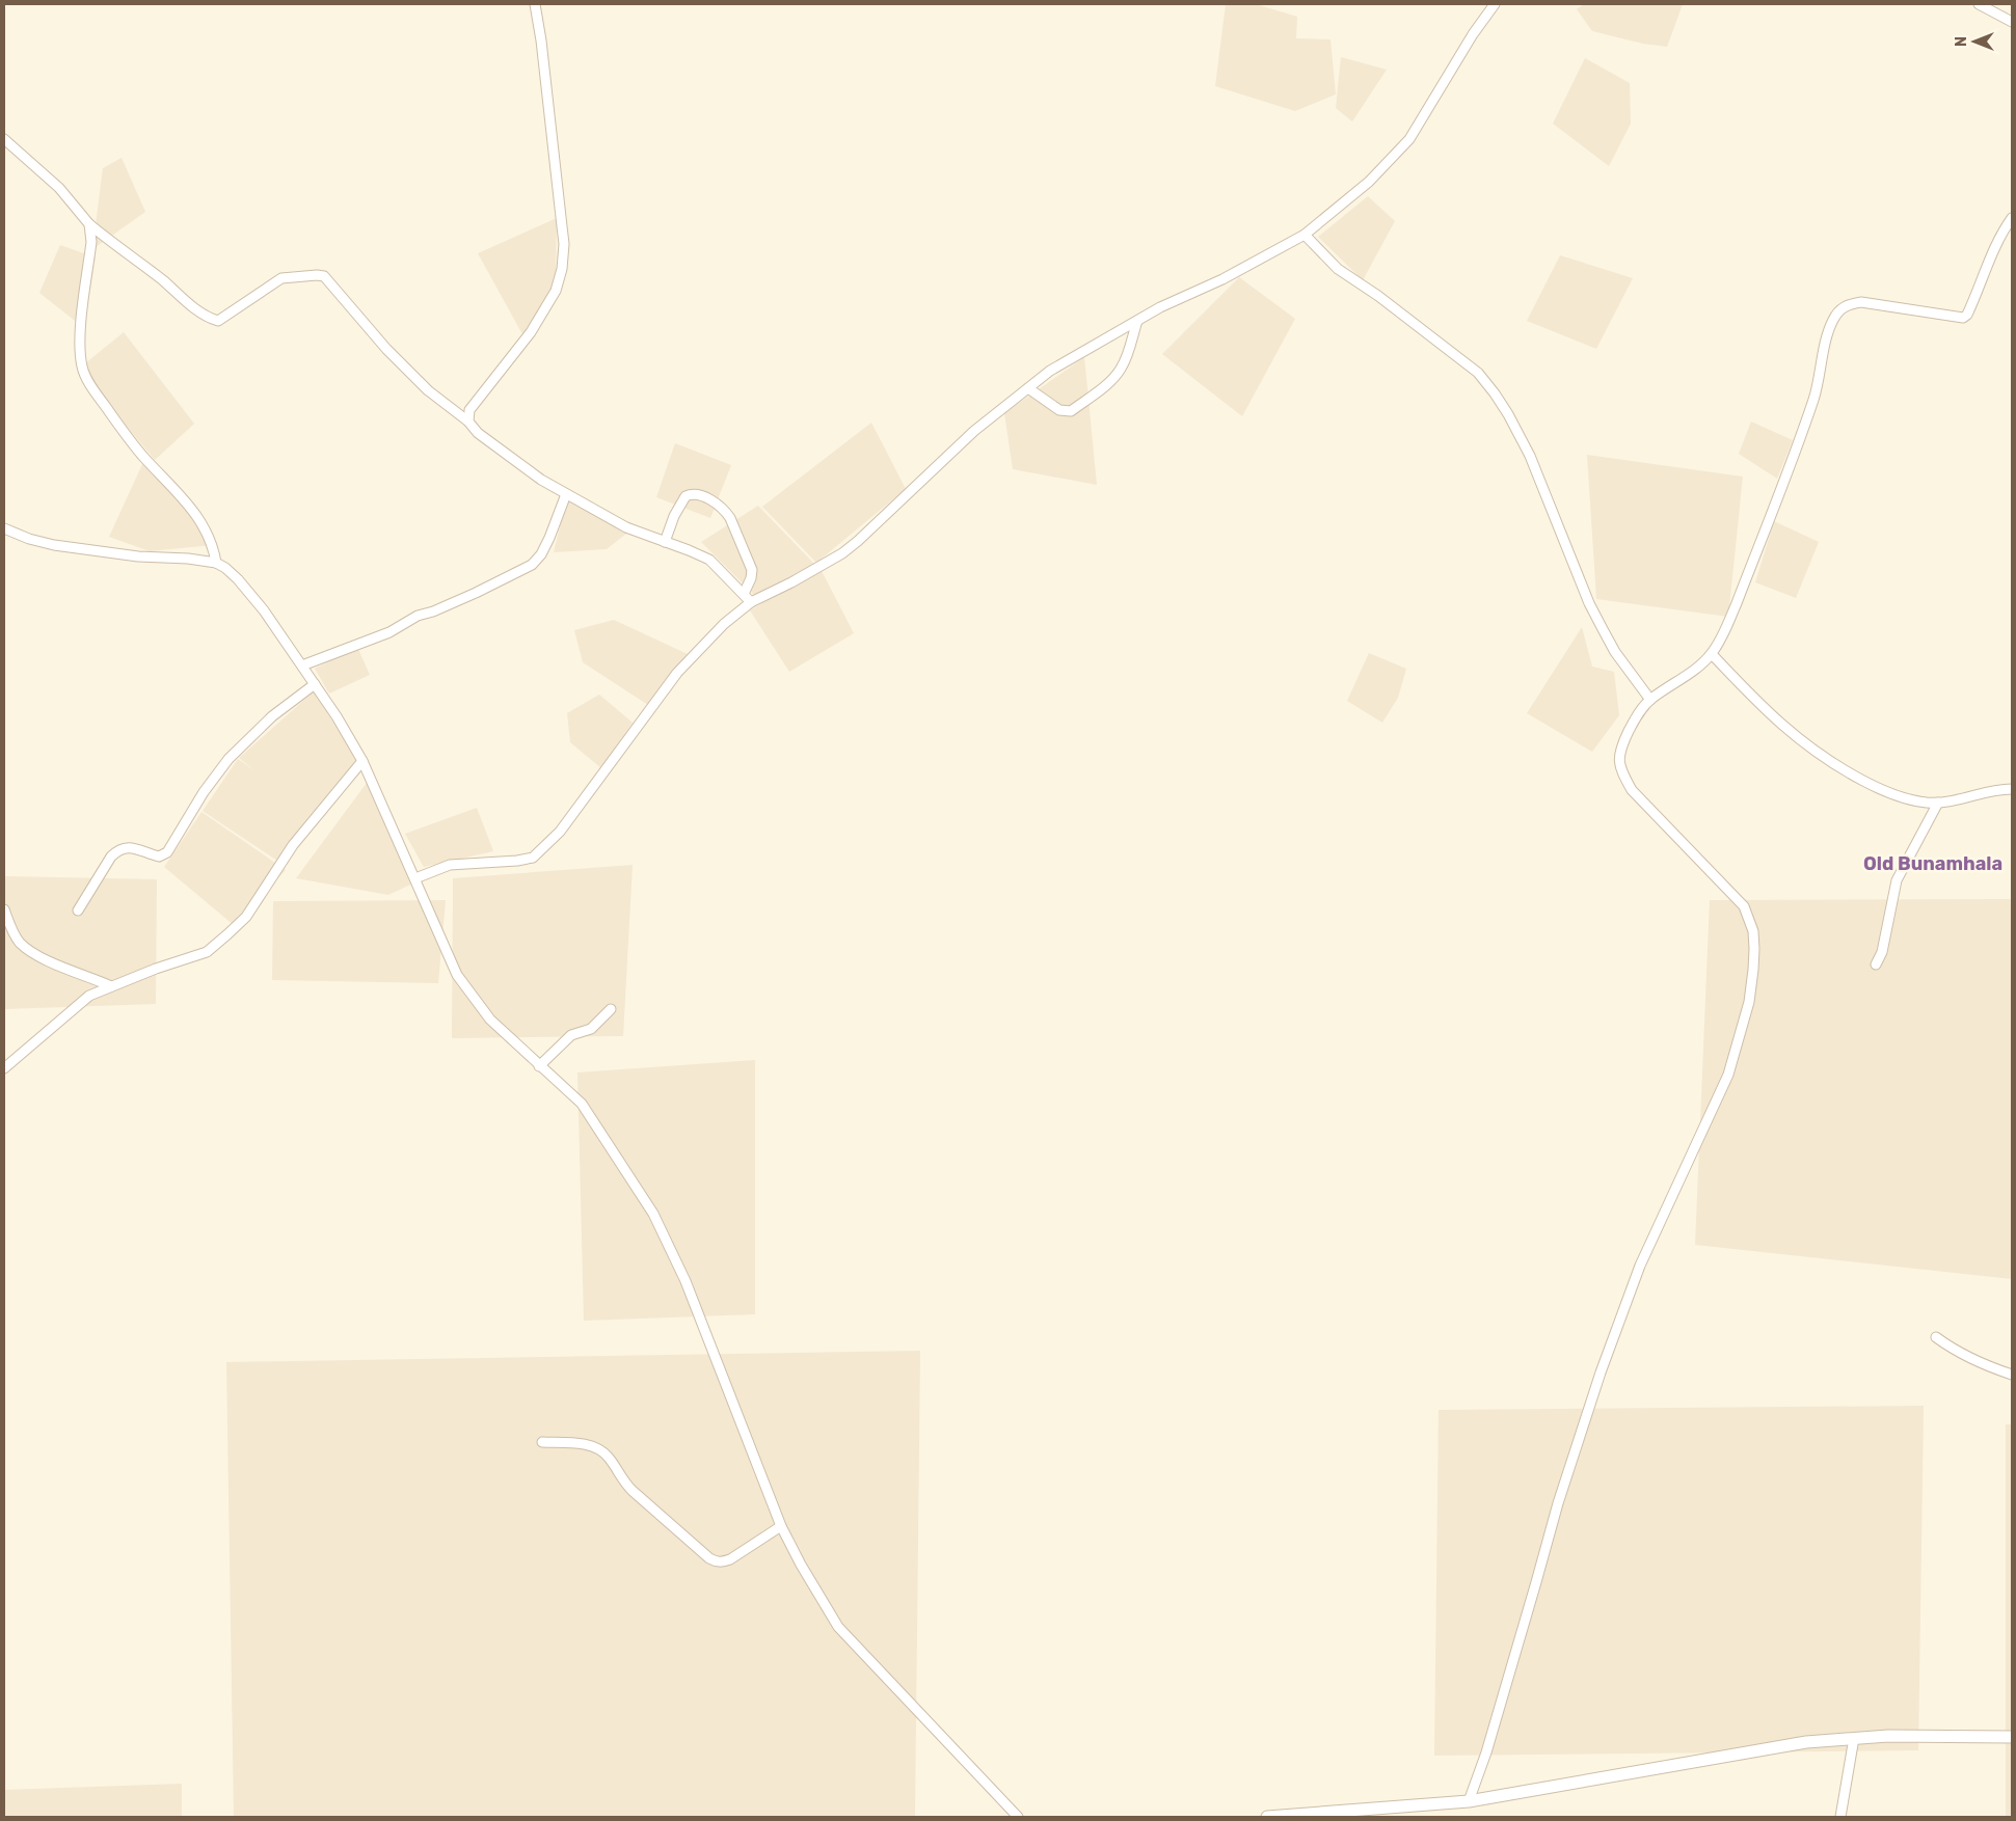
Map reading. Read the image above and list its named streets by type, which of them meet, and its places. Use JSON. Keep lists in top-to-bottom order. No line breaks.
{"districts":["Old Bunamhala"],"north":"left"}
